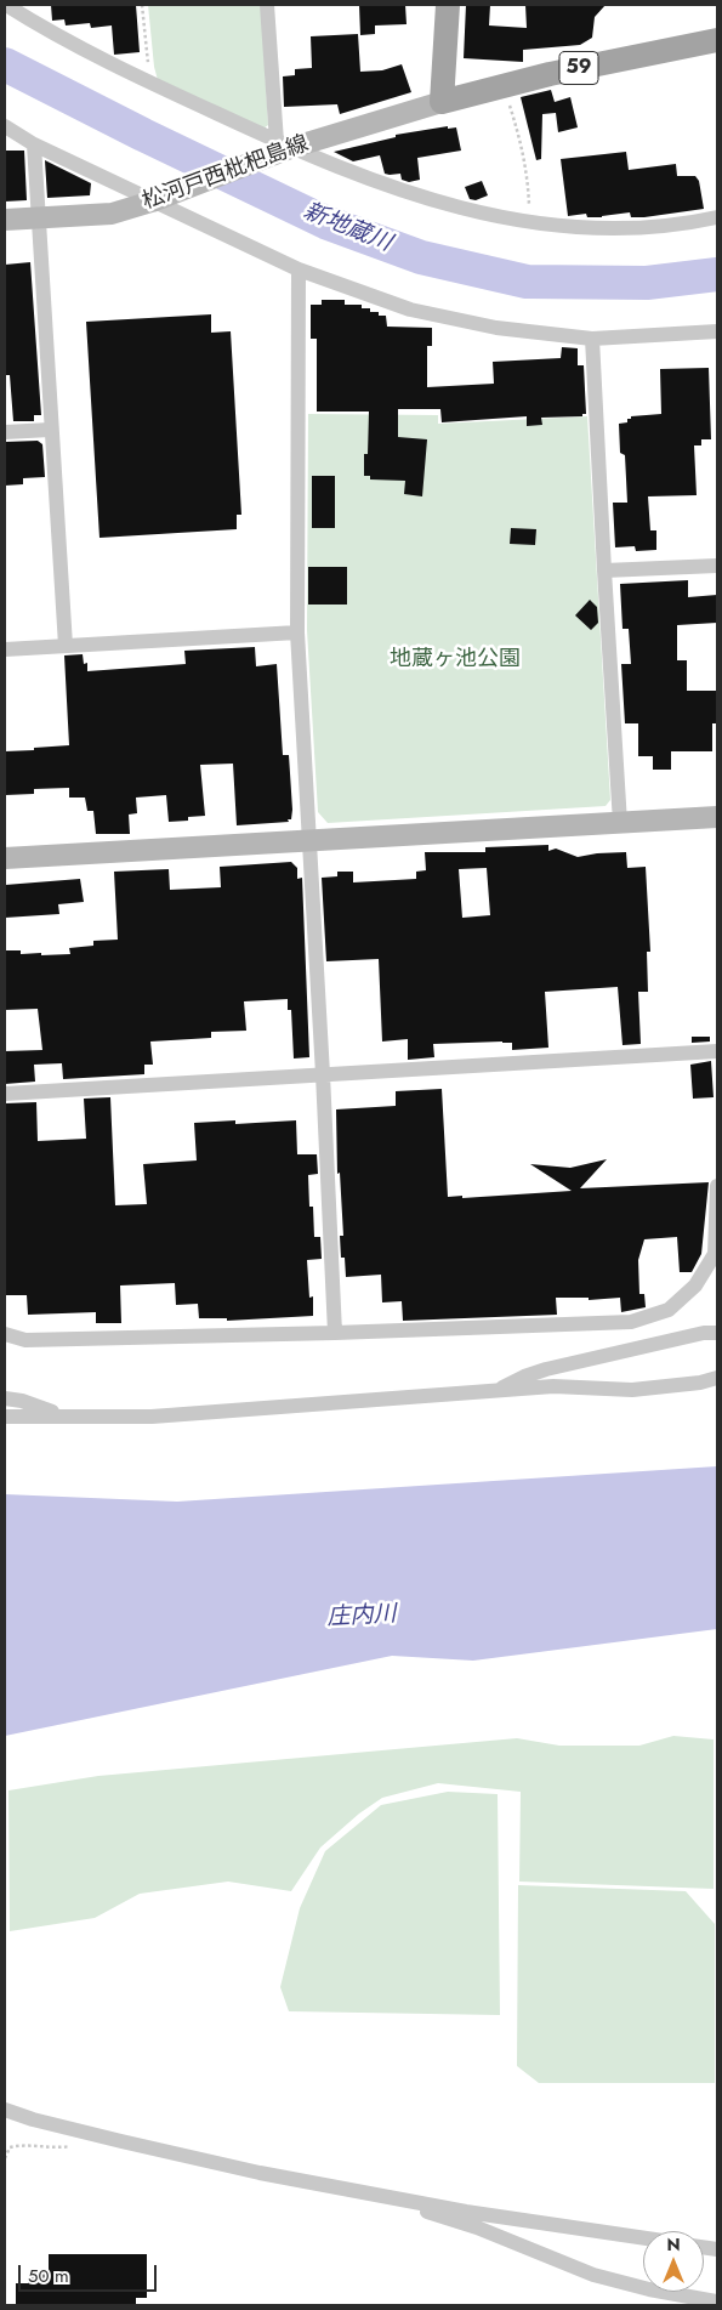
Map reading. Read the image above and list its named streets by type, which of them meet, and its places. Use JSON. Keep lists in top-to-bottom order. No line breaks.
{"streets":{"main road":["59"],"street":["松河戸西枇杷島線"]},"crossings":[["59","松河戸西枇杷島線"]],"water":["新地蔵川","庄内川"],"parks":["地蔵ヶ池公園"],"scale_bar":"50 m","north":"top"}
